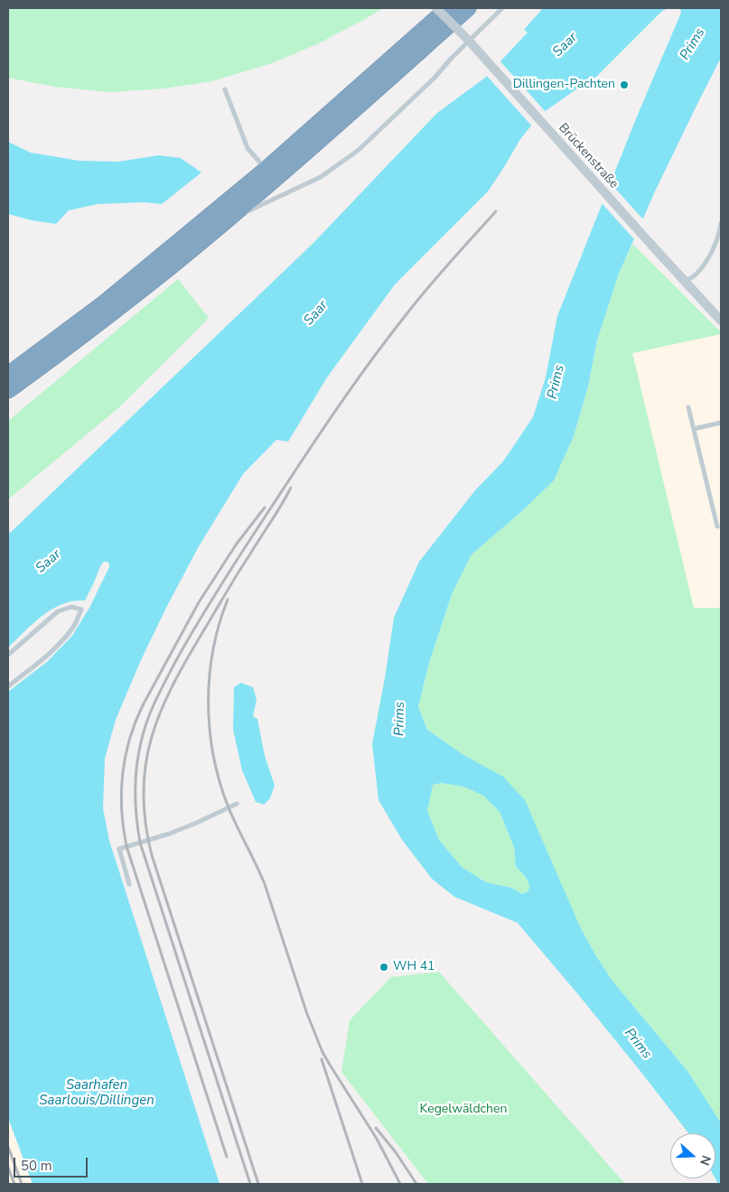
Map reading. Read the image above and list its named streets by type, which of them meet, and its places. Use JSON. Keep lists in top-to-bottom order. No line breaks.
{"streets":{"street":["Brückenstraße"]},"water":["Prims","Saar","Saarhafen Saarlouis/Dillingen"],"parks":["Kegelwäldchen"],"places":["Dillingen-Pachten","WH 41"],"scale_bar":"50 m","north":"right"}
